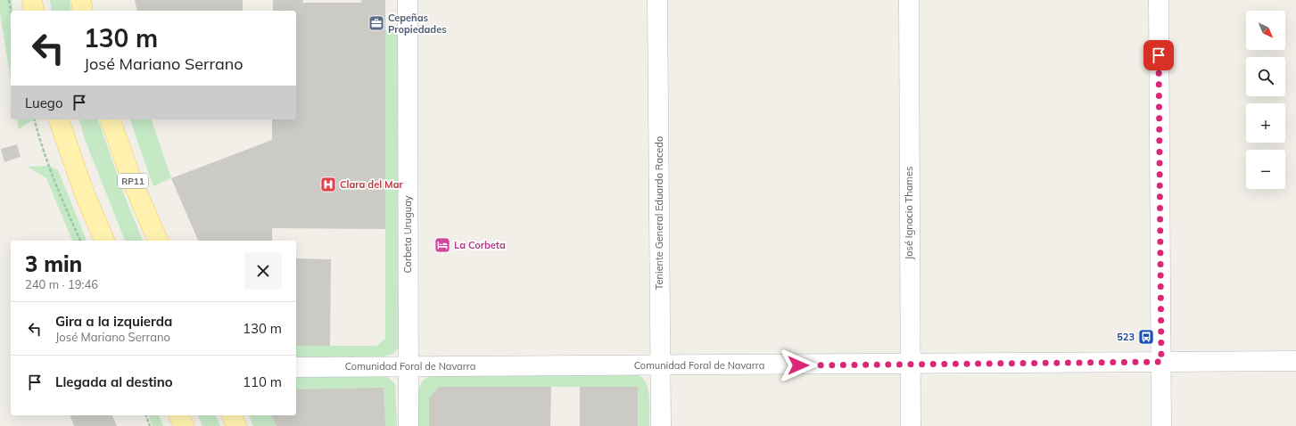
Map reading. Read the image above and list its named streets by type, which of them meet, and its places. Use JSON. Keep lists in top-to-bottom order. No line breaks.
{"streets":{"main road":["RP11"],"street":["Teniente General Eduardo Racedo","José Ignacio Thames","Corbeta Uruguay","Comunidad Foral de Navarra"]},"crossings":[["Teniente General Eduardo Racedo","Comunidad Foral de Navarra"],["José Ignacio Thames","Comunidad Foral de Navarra"],["Corbeta Uruguay","Comunidad Foral de Navarra"]],"places":{"office":["Cepeñas Propiedades"],"hospital":["Clara del Mar"],"hotel":["La Corbeta"],"bus stop":["523"]},"north":"bottom right","page":{"map_buttons":["+","−"],"turn":["130 m","José Mariano Serrano"],"then":"Luego","heading":["3 min","240 m · 19:46"],"list":[{"name":"Gira a la izquierda","note":"José Mariano Serrano","value":"130 m"},{"name":"Llegada al destino","value":"110 m"}]}}
